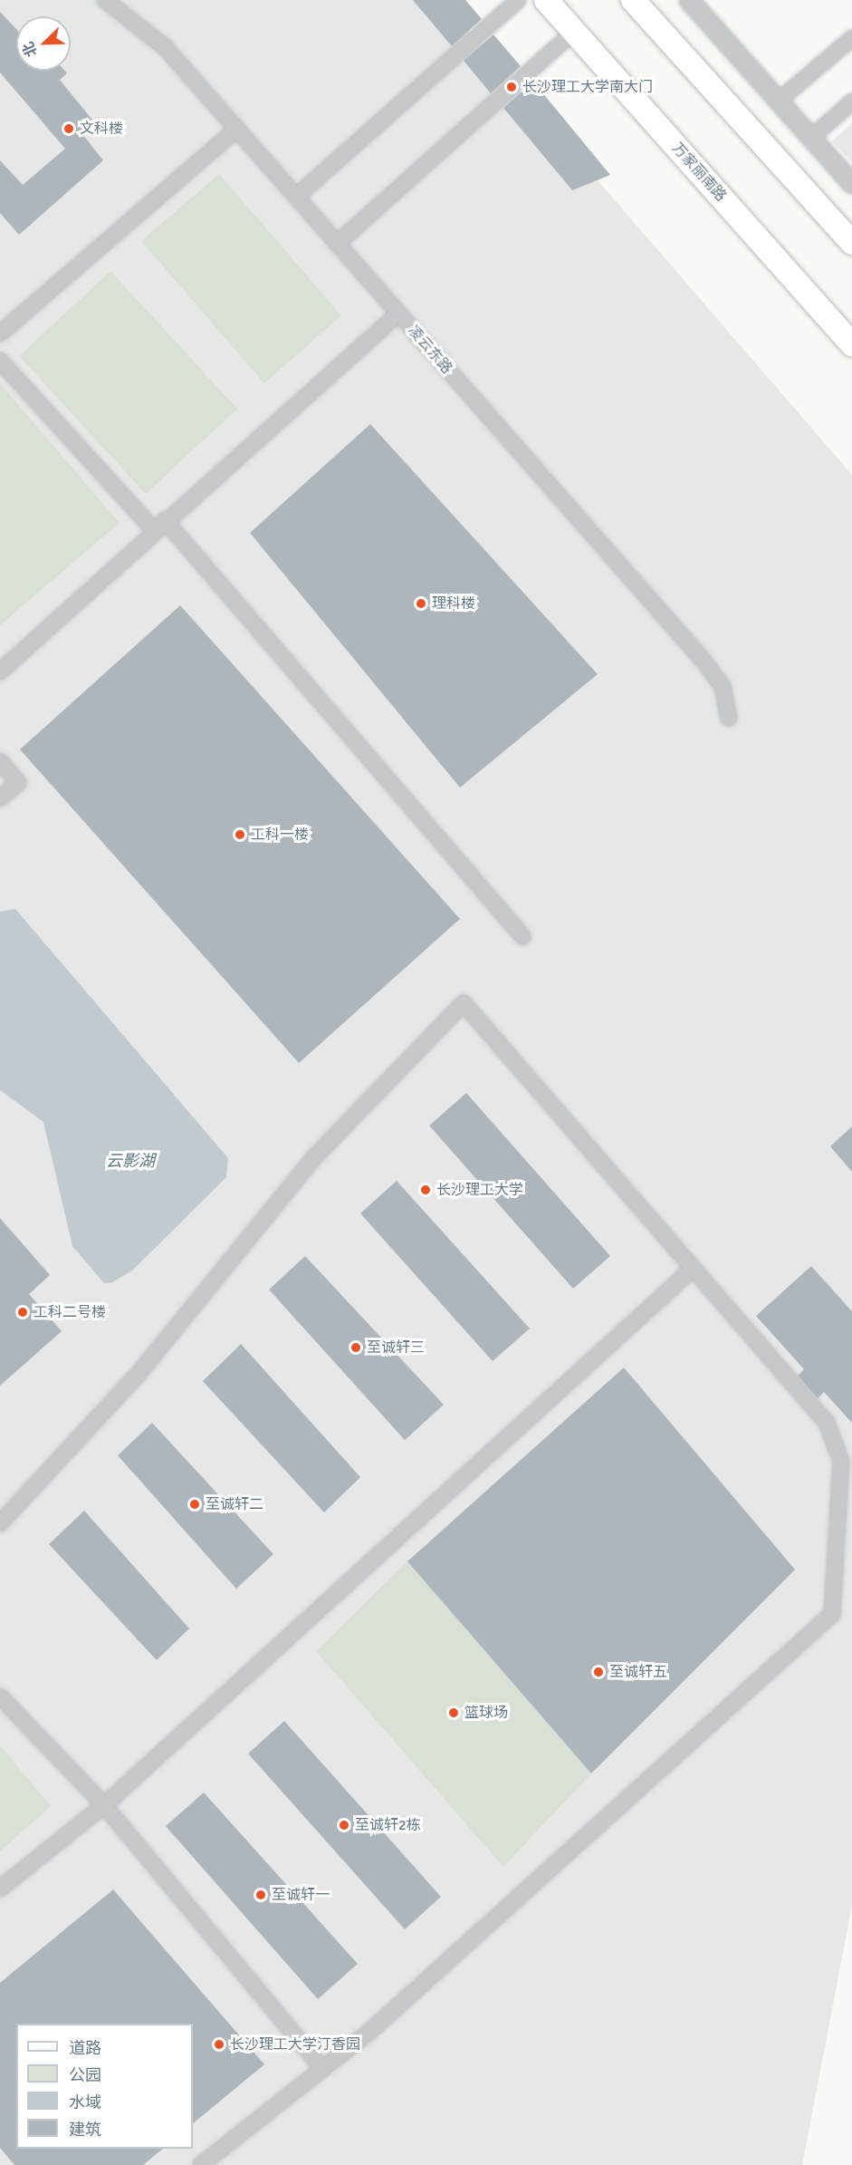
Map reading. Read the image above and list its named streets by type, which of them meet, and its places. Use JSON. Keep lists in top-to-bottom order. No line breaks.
{"streets":{"main road":["万家丽南路"],"street":["凌云东路"]},"water":["云影湖"],"places":["长沙理工大学南大门","文科楼","理科楼","工科一楼","长沙理工大学","工科二号楼","至诚轩三","至诚轩二","至诚轩五","篮球场","至诚轩2栋","至诚轩一","长沙理工大学汀香园"],"legend":["道路","公园","水域","建筑"],"north":"bottom left"}
